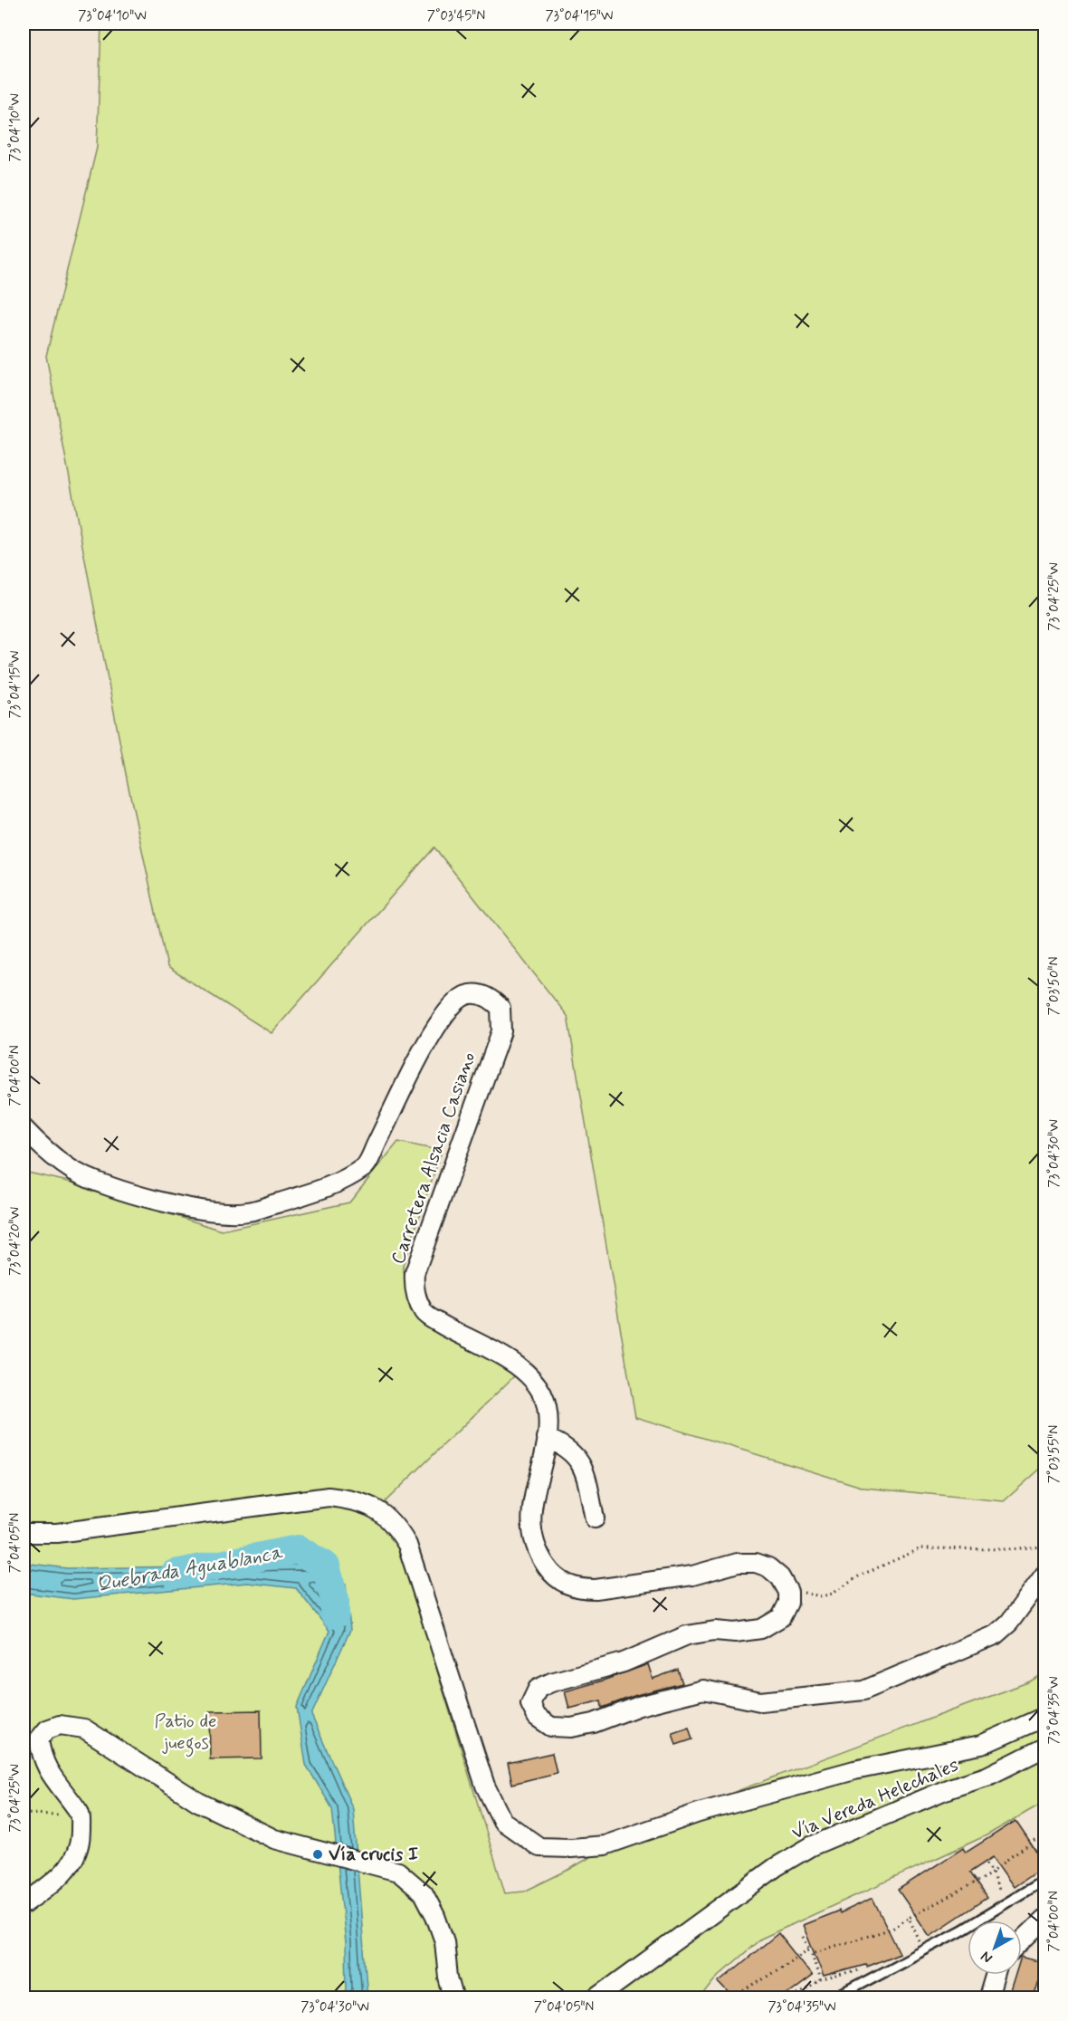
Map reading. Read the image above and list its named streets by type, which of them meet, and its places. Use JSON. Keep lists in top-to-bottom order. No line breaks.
{"streets":{"street":["Carretera Alsacia Casiano","Vía Vereda Helechales"]},"water":["Quebrada Aguablanca"],"parks":["Patio de juegos"],"places":["Vía crucis I"],"north":"bottom left","coordinates":["73°04'10\"W","7°03'45\"N","73°04'15\"W","73°04'25\"W","7°03'50\"N","7°04'00\"N","73°04'30\"W","73°04'20\"W","7°03'55\"N","7°04'05\"N","73°04'35\"W"]}
